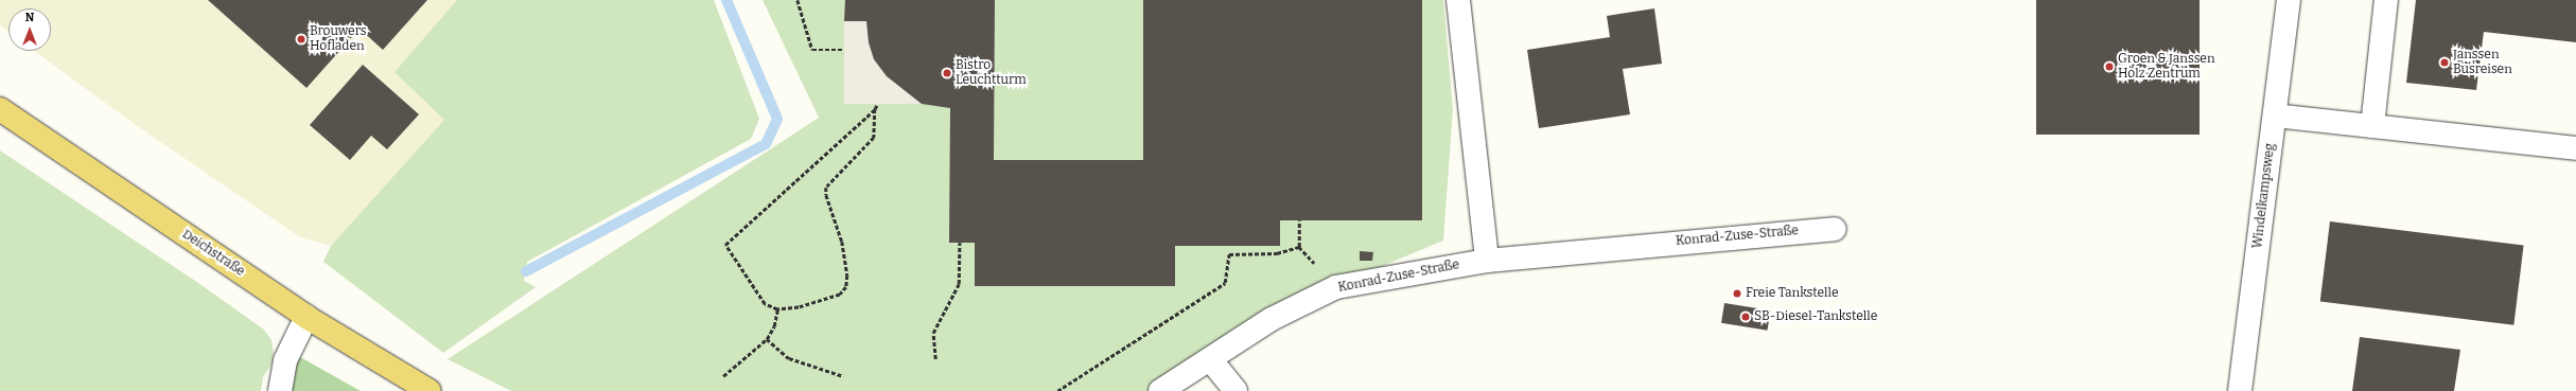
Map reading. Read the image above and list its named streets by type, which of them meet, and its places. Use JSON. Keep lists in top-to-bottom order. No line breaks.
{"streets":{"main road":["Deichstraße"],"street":["Windelkampsweg","Konrad-Zuse-Straße"]},"places":["Brouwers Hofladen","Janssen Busreisen","Groen & Janssen Holz Zentrum","Bistro Leuchtturm","Freie Tankstelle","SB-Diesel-Tankstelle"],"north":"top"}
